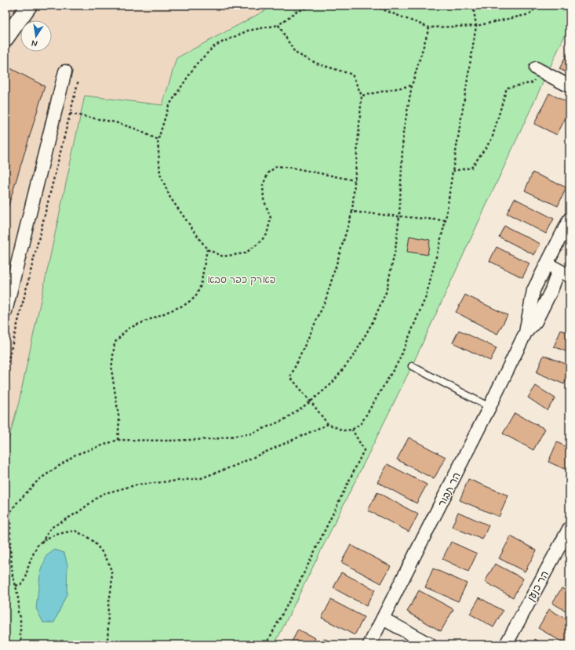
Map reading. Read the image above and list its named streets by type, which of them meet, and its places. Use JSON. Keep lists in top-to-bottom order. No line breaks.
{"streets":{"street":["הר תבור","הר כנען"]},"parks":["פארק כפר סבא"],"north":"bottom"}
